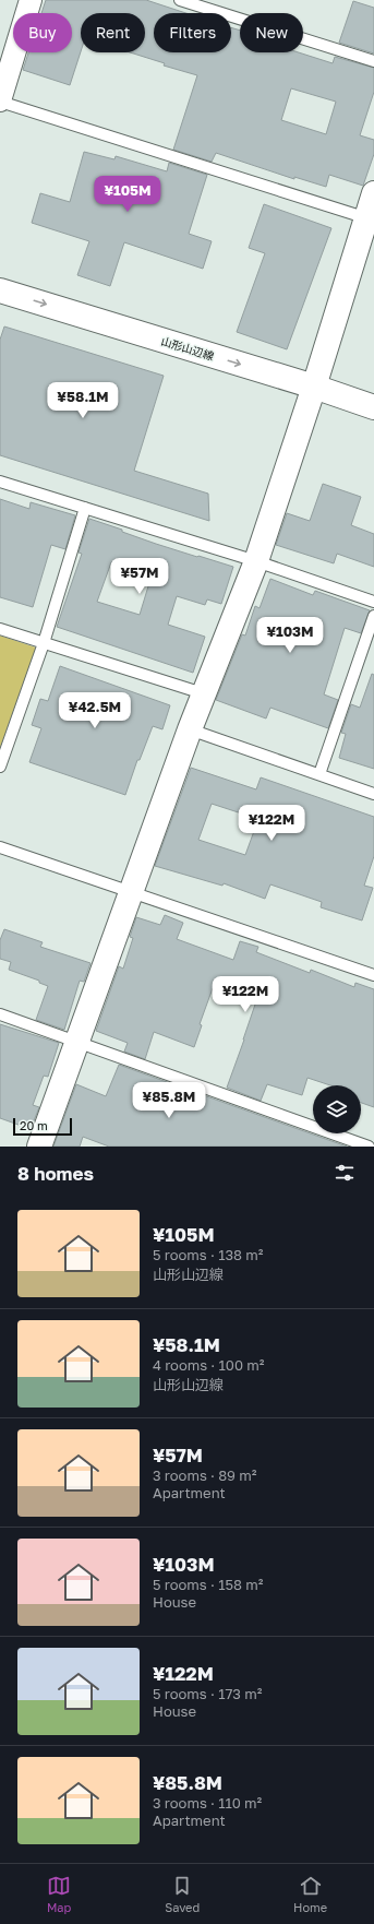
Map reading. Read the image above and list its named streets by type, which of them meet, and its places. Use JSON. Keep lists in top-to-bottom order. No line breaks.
{"streets":{"street":["山形山辺線"]},"scale_bar":"20 m","page":{"chip":["Buy","Rent","Filters","New"],"price":["¥105M","¥58.1M","¥57M","¥103M","¥42.5M","¥122M","¥122M","¥85.8M"],"scale":"20 m","heading":"8 homes","list":[{"name":"¥105M","note":"5 rooms · 138 m² · 山形山辺線"},{"name":"¥58.1M","note":"4 rooms · 100 m² · 山形山辺線"},{"name":"¥57M","note":"3 rooms · 89 m² · Apartment"},{"name":"¥103M","note":"5 rooms · 158 m² · House"},{"name":"¥122M","note":"5 rooms · 173 m² · House"},{"name":"¥85.8M","note":"3 rooms · 110 m² · Apartment"}],"tabs":["Map","Saved","Home"]}}
